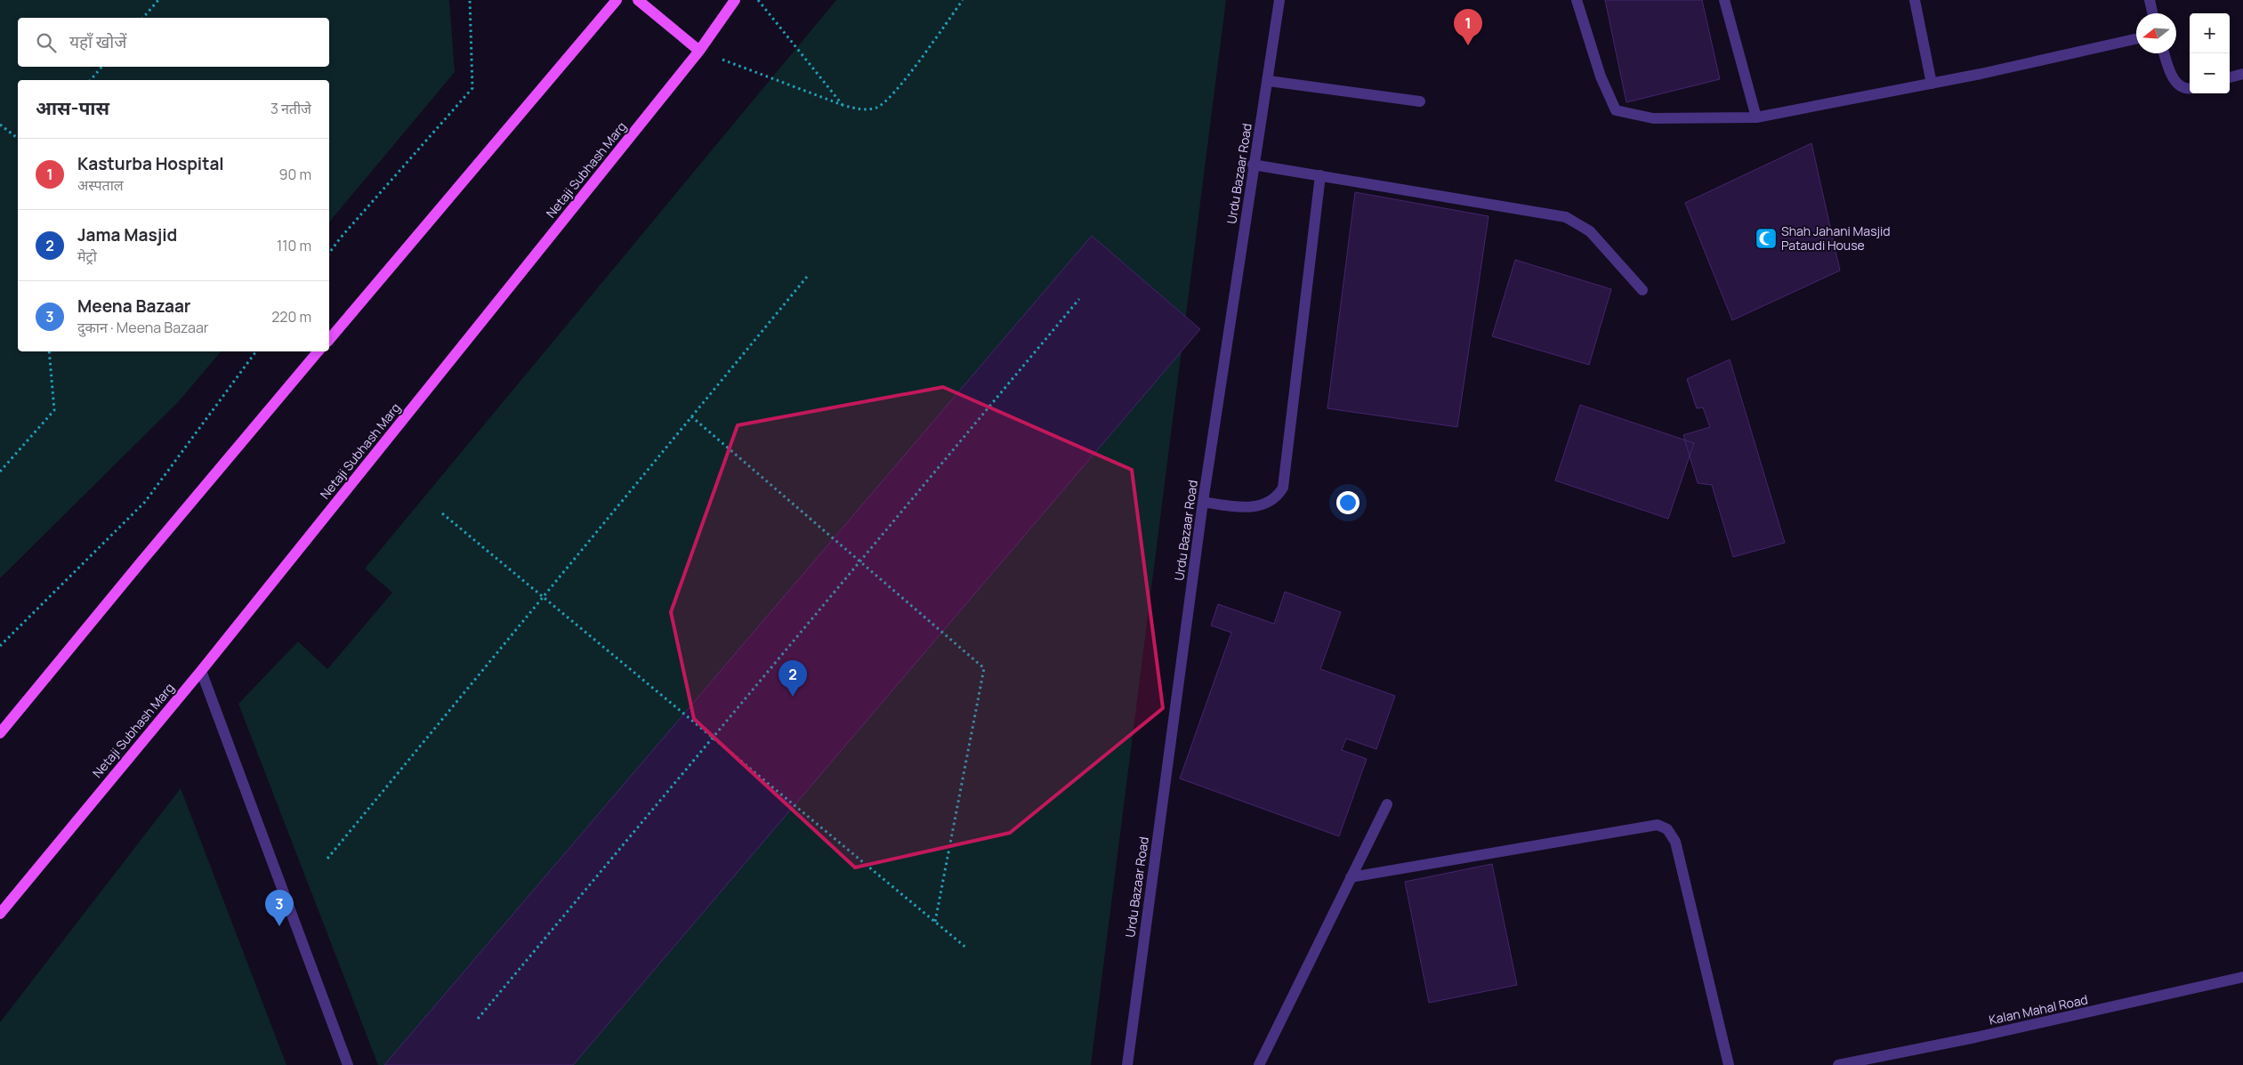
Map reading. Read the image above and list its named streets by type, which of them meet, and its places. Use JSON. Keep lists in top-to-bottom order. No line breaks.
{"streets":{"main road":["Netaji Subhash Marg"],"street":["Urdu Bazaar Road","Kalan Mahal Road"]},"places":{"mosque":["Shah Jahani Masjid Pataudi House"]},"north":"left","page":{"pins":["1","2","3"],"map_buttons":["+","−"],"search":"यहाँ खोजें","heading":["आस-पास","3 नतीजे"],"list":[{"mark":"1","name":"Kasturba Hospital","note":"अस्पताल","value":"90 m"},{"mark":"2","name":"Jama Masjid","note":"मेट्रो","value":"110 m"},{"mark":"3","name":"Meena Bazaar","note":"दुकान · Meena Bazaar","value":"220 m"}]}}
